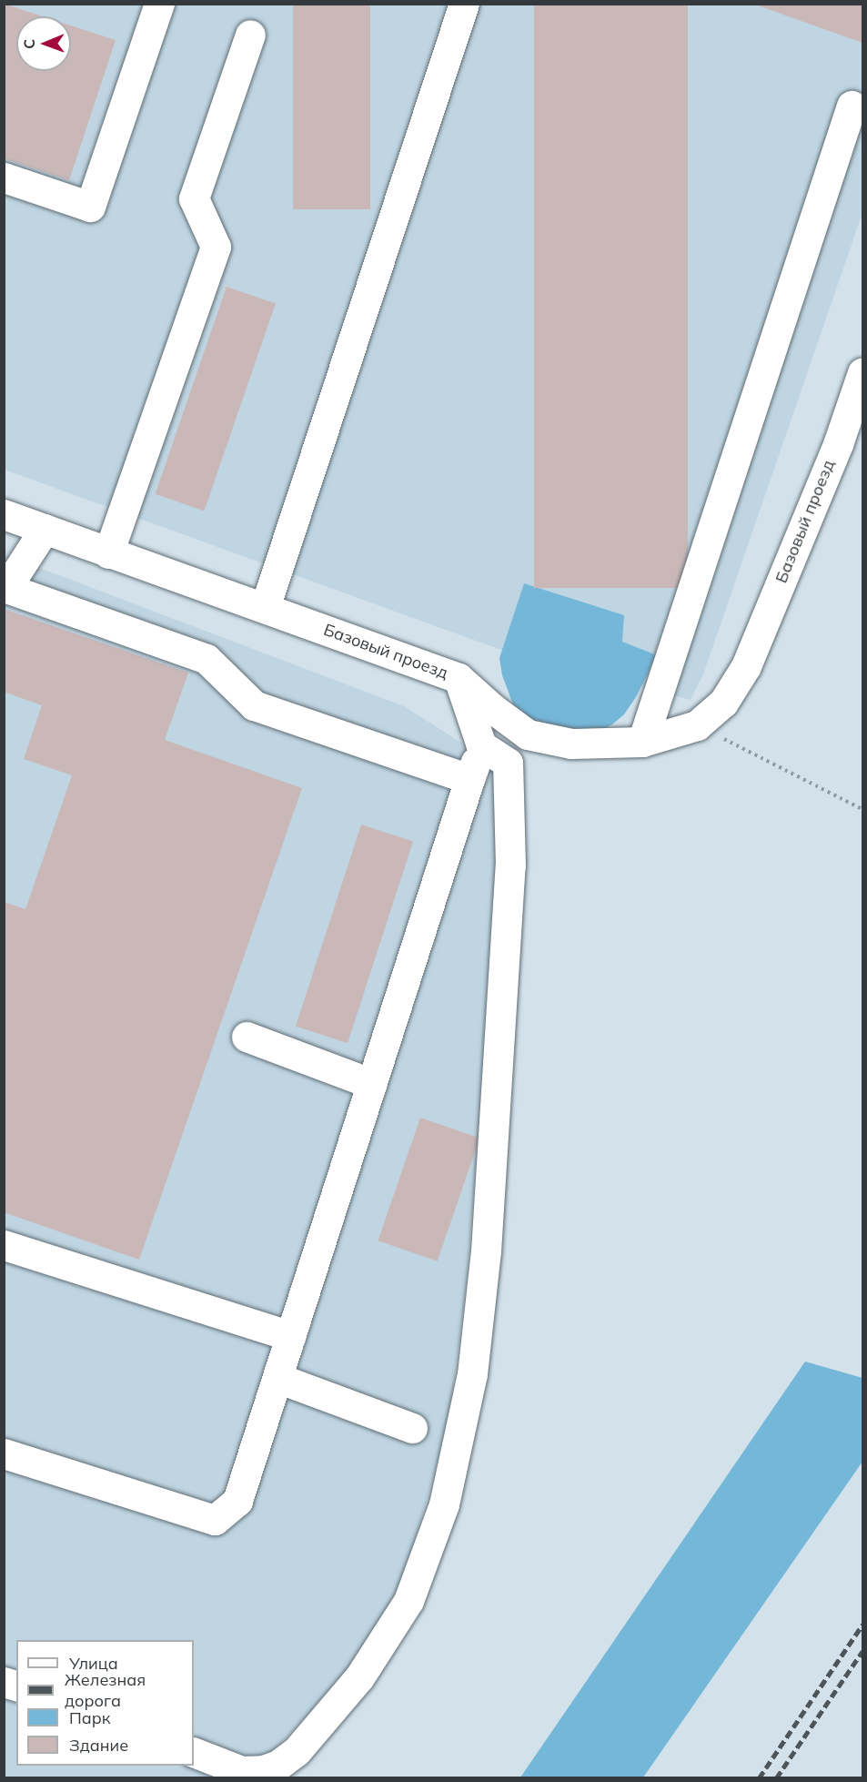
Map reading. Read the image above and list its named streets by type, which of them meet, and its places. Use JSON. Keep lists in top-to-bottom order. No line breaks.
{"streets":{"street":["Базовый проезд"]},"legend":["Улица","Железная дорога","Парк","Здание"],"north":"left"}
